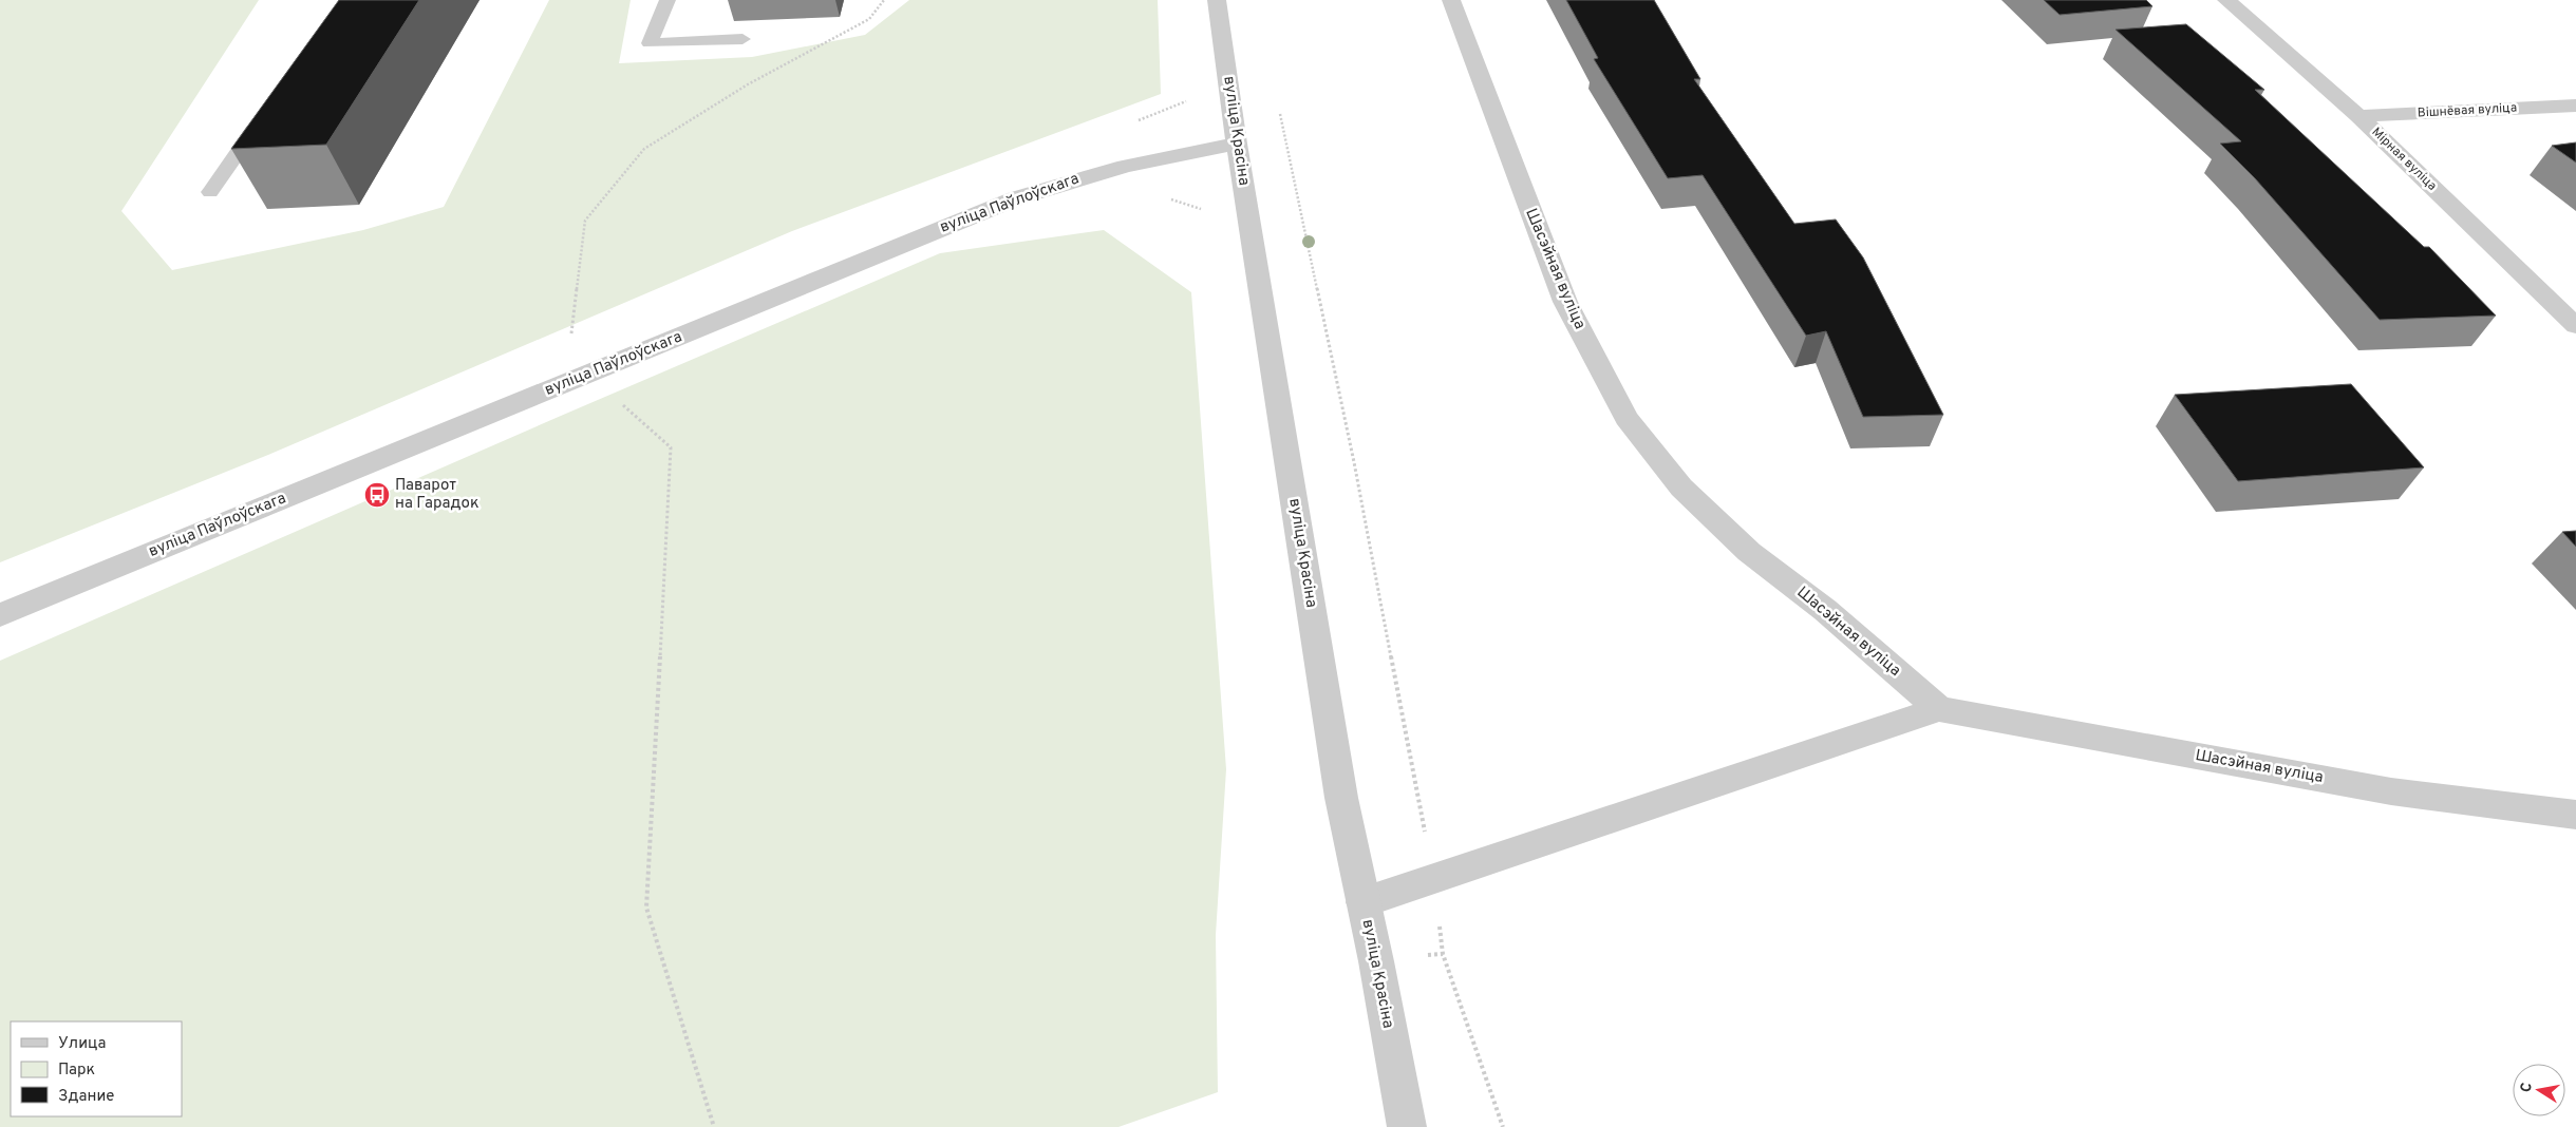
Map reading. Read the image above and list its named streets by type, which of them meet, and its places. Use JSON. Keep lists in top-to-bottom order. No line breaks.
{"streets":{"street":["Вішнёвая вуліца","вуліца Красіна","Мірная вуліца","вуліца Паўлоўскага","Шасэйная вуліца"]},"crossings":[["Вішнёвая вуліца","Мірная вуліца"],["вуліца Красіна","вуліца Паўлоўскага"]],"places":{"bus stop":["Паварот на Гарадок"]},"legend":["Улица","Парк","Здание"],"north":"left"}
